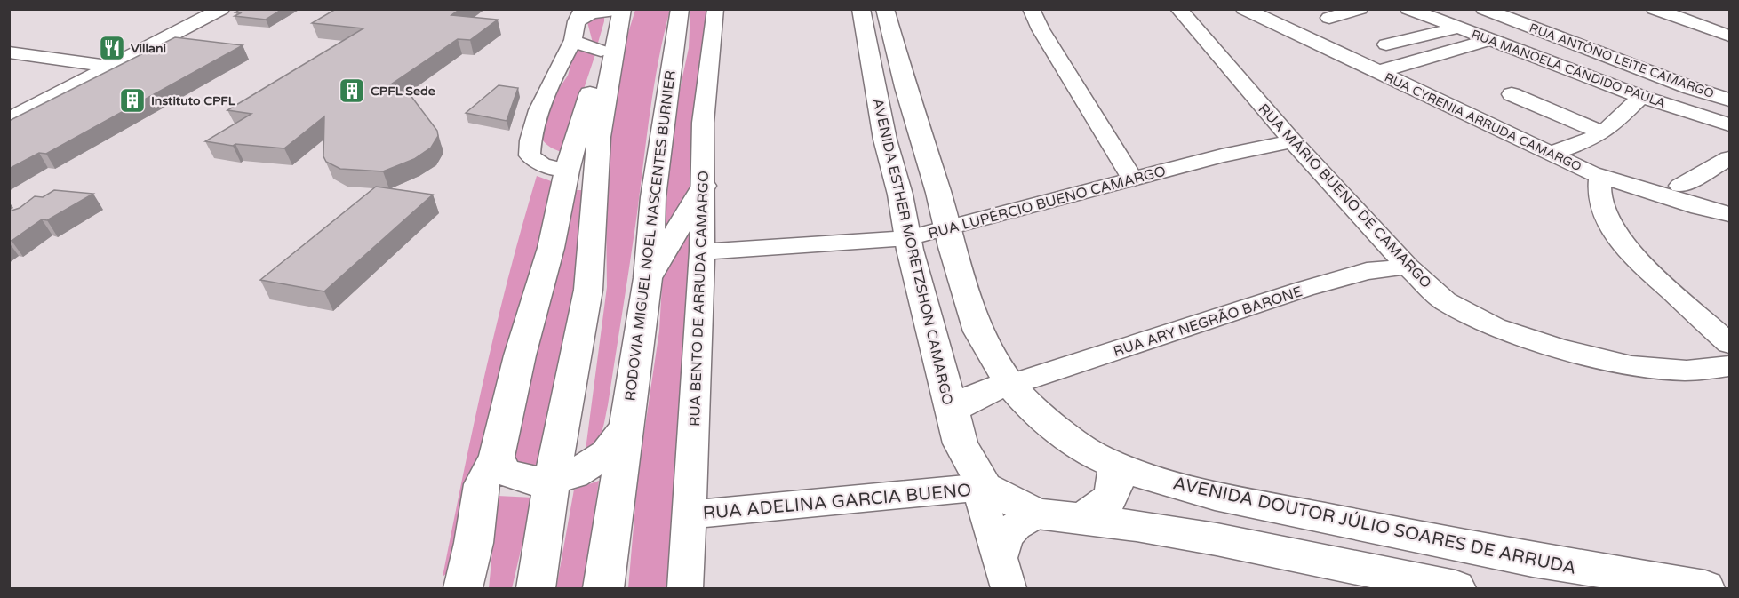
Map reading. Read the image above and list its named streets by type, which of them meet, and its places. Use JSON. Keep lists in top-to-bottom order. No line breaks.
{"streets":{"main road":["RODOVIA MIGUEL NOEL NASCENTES BURNIER","AVENIDA ESTHER MORETZSHON CAMARGO","AVENIDA DOUTOR JÚLIO SOARES DE ARRUDA"],"street":["RUA ANTÔNO LEITE CAMARGO","RUA MANOELA CÁNDIDO PAULA","RUA CYRENIA ARRUDA CAMARGO","RUA MÁRIO BUENO DE CAMARGO","RUA LUPÉRCIO BUENO CAMARGO","RUA BENTO DE ARRUDA CAMARGO","RUA ARY NEGRÃO BARONE","RUA ADELINA GARCIA BUENO"]},"crossings":[["RUA MÁRIO BUENO DE CAMARGO","RUA LUPÉRCIO BUENO CAMARGO"],["RUA MÁRIO BUENO DE CAMARGO","RUA ARY NEGRÃO BARONE"],["RUA LUPÉRCIO BUENO CAMARGO","AVENIDA ESTHER MORETZSHON CAMARGO"],["RUA LUPÉRCIO BUENO CAMARGO","RUA BENTO DE ARRUDA CAMARGO"],["AVENIDA ESTHER MORETZSHON CAMARGO","RUA ARY NEGRÃO BARONE"],["AVENIDA ESTHER MORETZSHON CAMARGO","RUA ADELINA GARCIA BUENO"],["AVENIDA ESTHER MORETZSHON CAMARGO","AVENIDA DOUTOR JÚLIO SOARES DE ARRUDA"],["RUA BENTO DE ARRUDA CAMARGO","RUA ADELINA GARCIA BUENO"],["RUA ARY NEGRÃO BARONE","AVENIDA DOUTOR JÚLIO SOARES DE ARRUDA"]],"places":{"restaurant":["Villani"],"building":["CPFL Sede","Instituto CPFL"]}}
